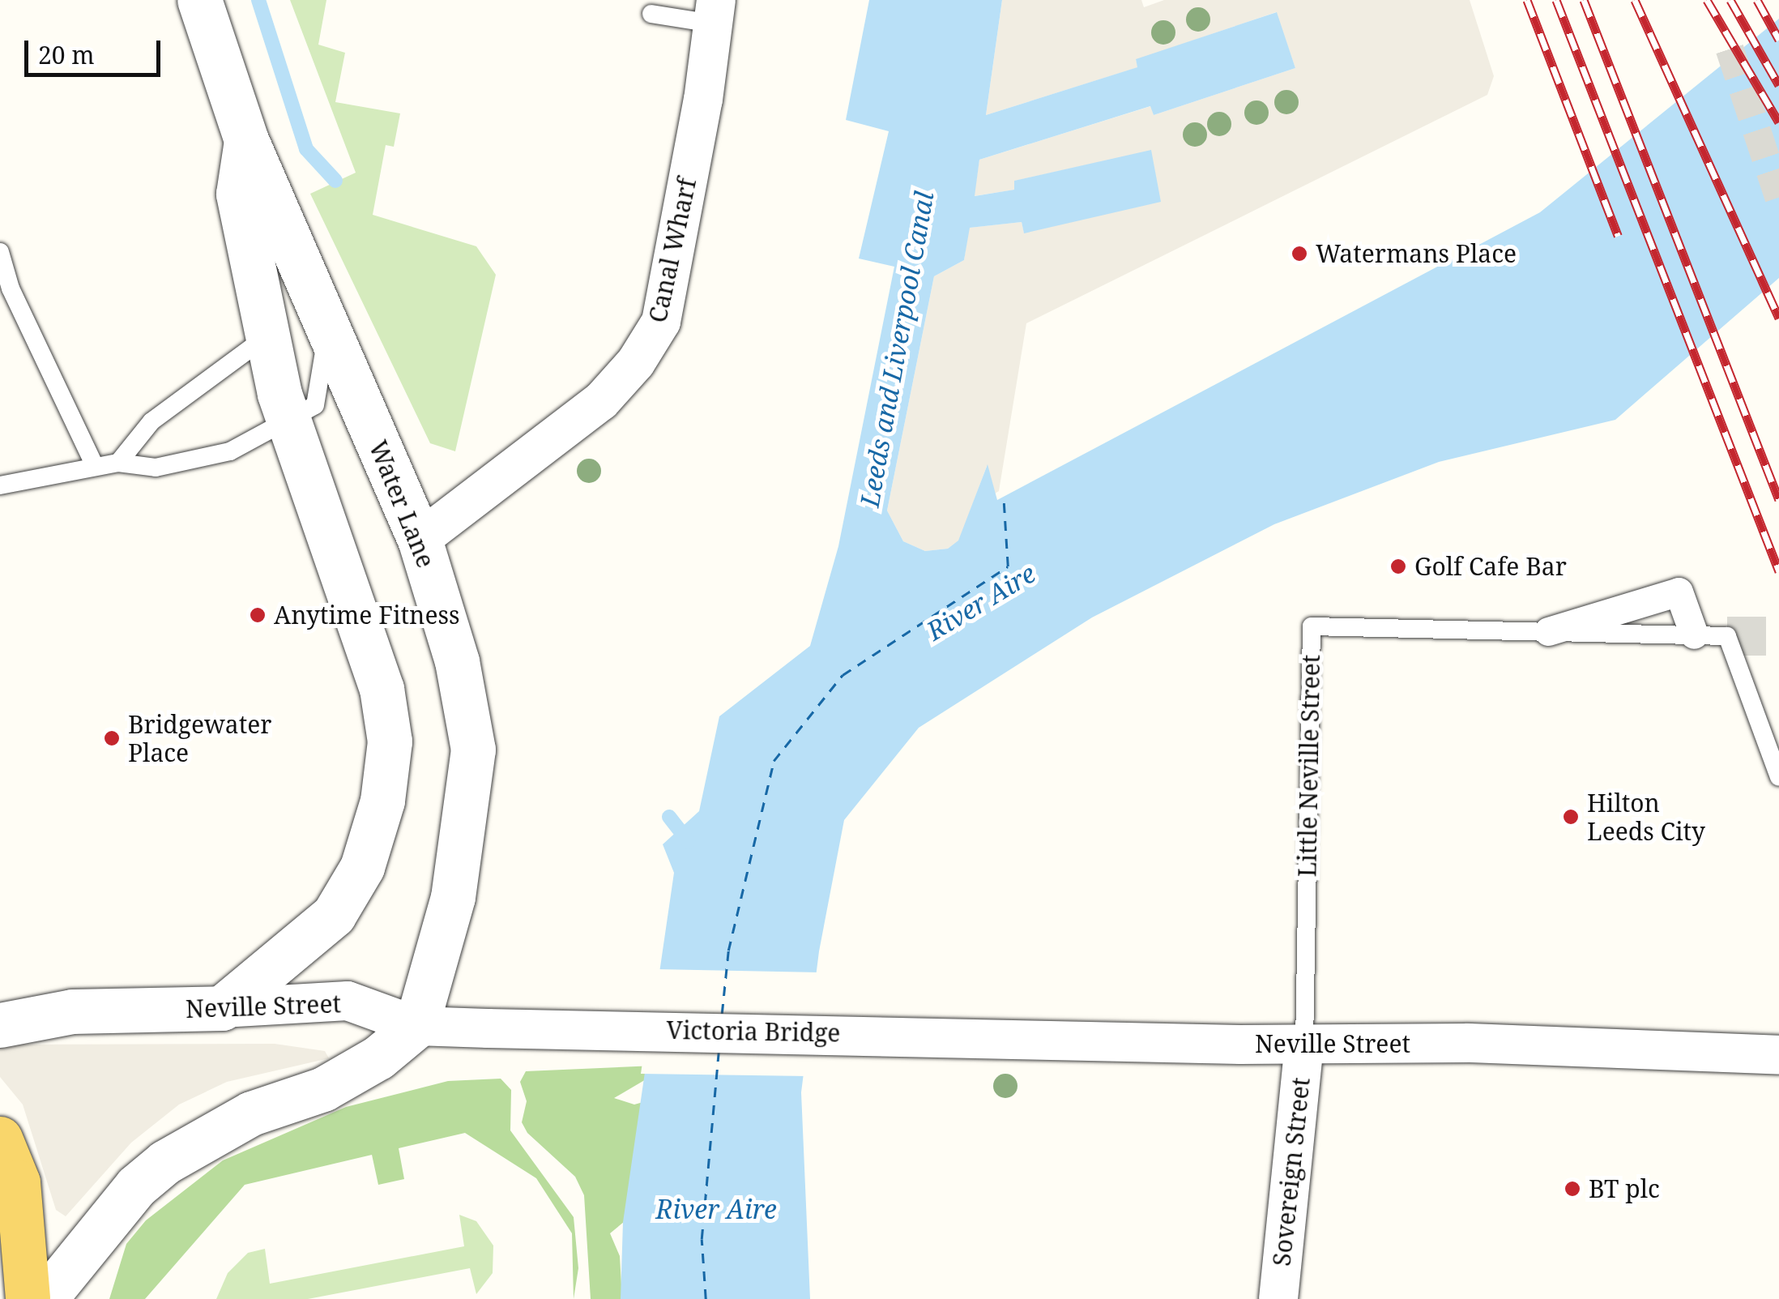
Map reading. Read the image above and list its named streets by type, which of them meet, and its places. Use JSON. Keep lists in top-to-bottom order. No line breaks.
{"streets":{"street":["Canal Wharf","Water Lane","Little Neville Street","Neville Street","Victoria Bridge","Sovereign Street"]},"crossings":[["Canal Wharf","Water Lane"],["Water Lane","Neville Street"],["Little Neville Street","Neville Street"],["Little Neville Street","Sovereign Street"],["Neville Street","Victoria Bridge"],["Neville Street","Sovereign Street"]],"water":["Leeds and Liverpool Canal","River Aire"],"places":["Watermans Place","Golf Cafe Bar","Anytime Fitness","Bridgewater Place","Hilton Leeds City","BT plc"],"scale_bar":"20 m"}
